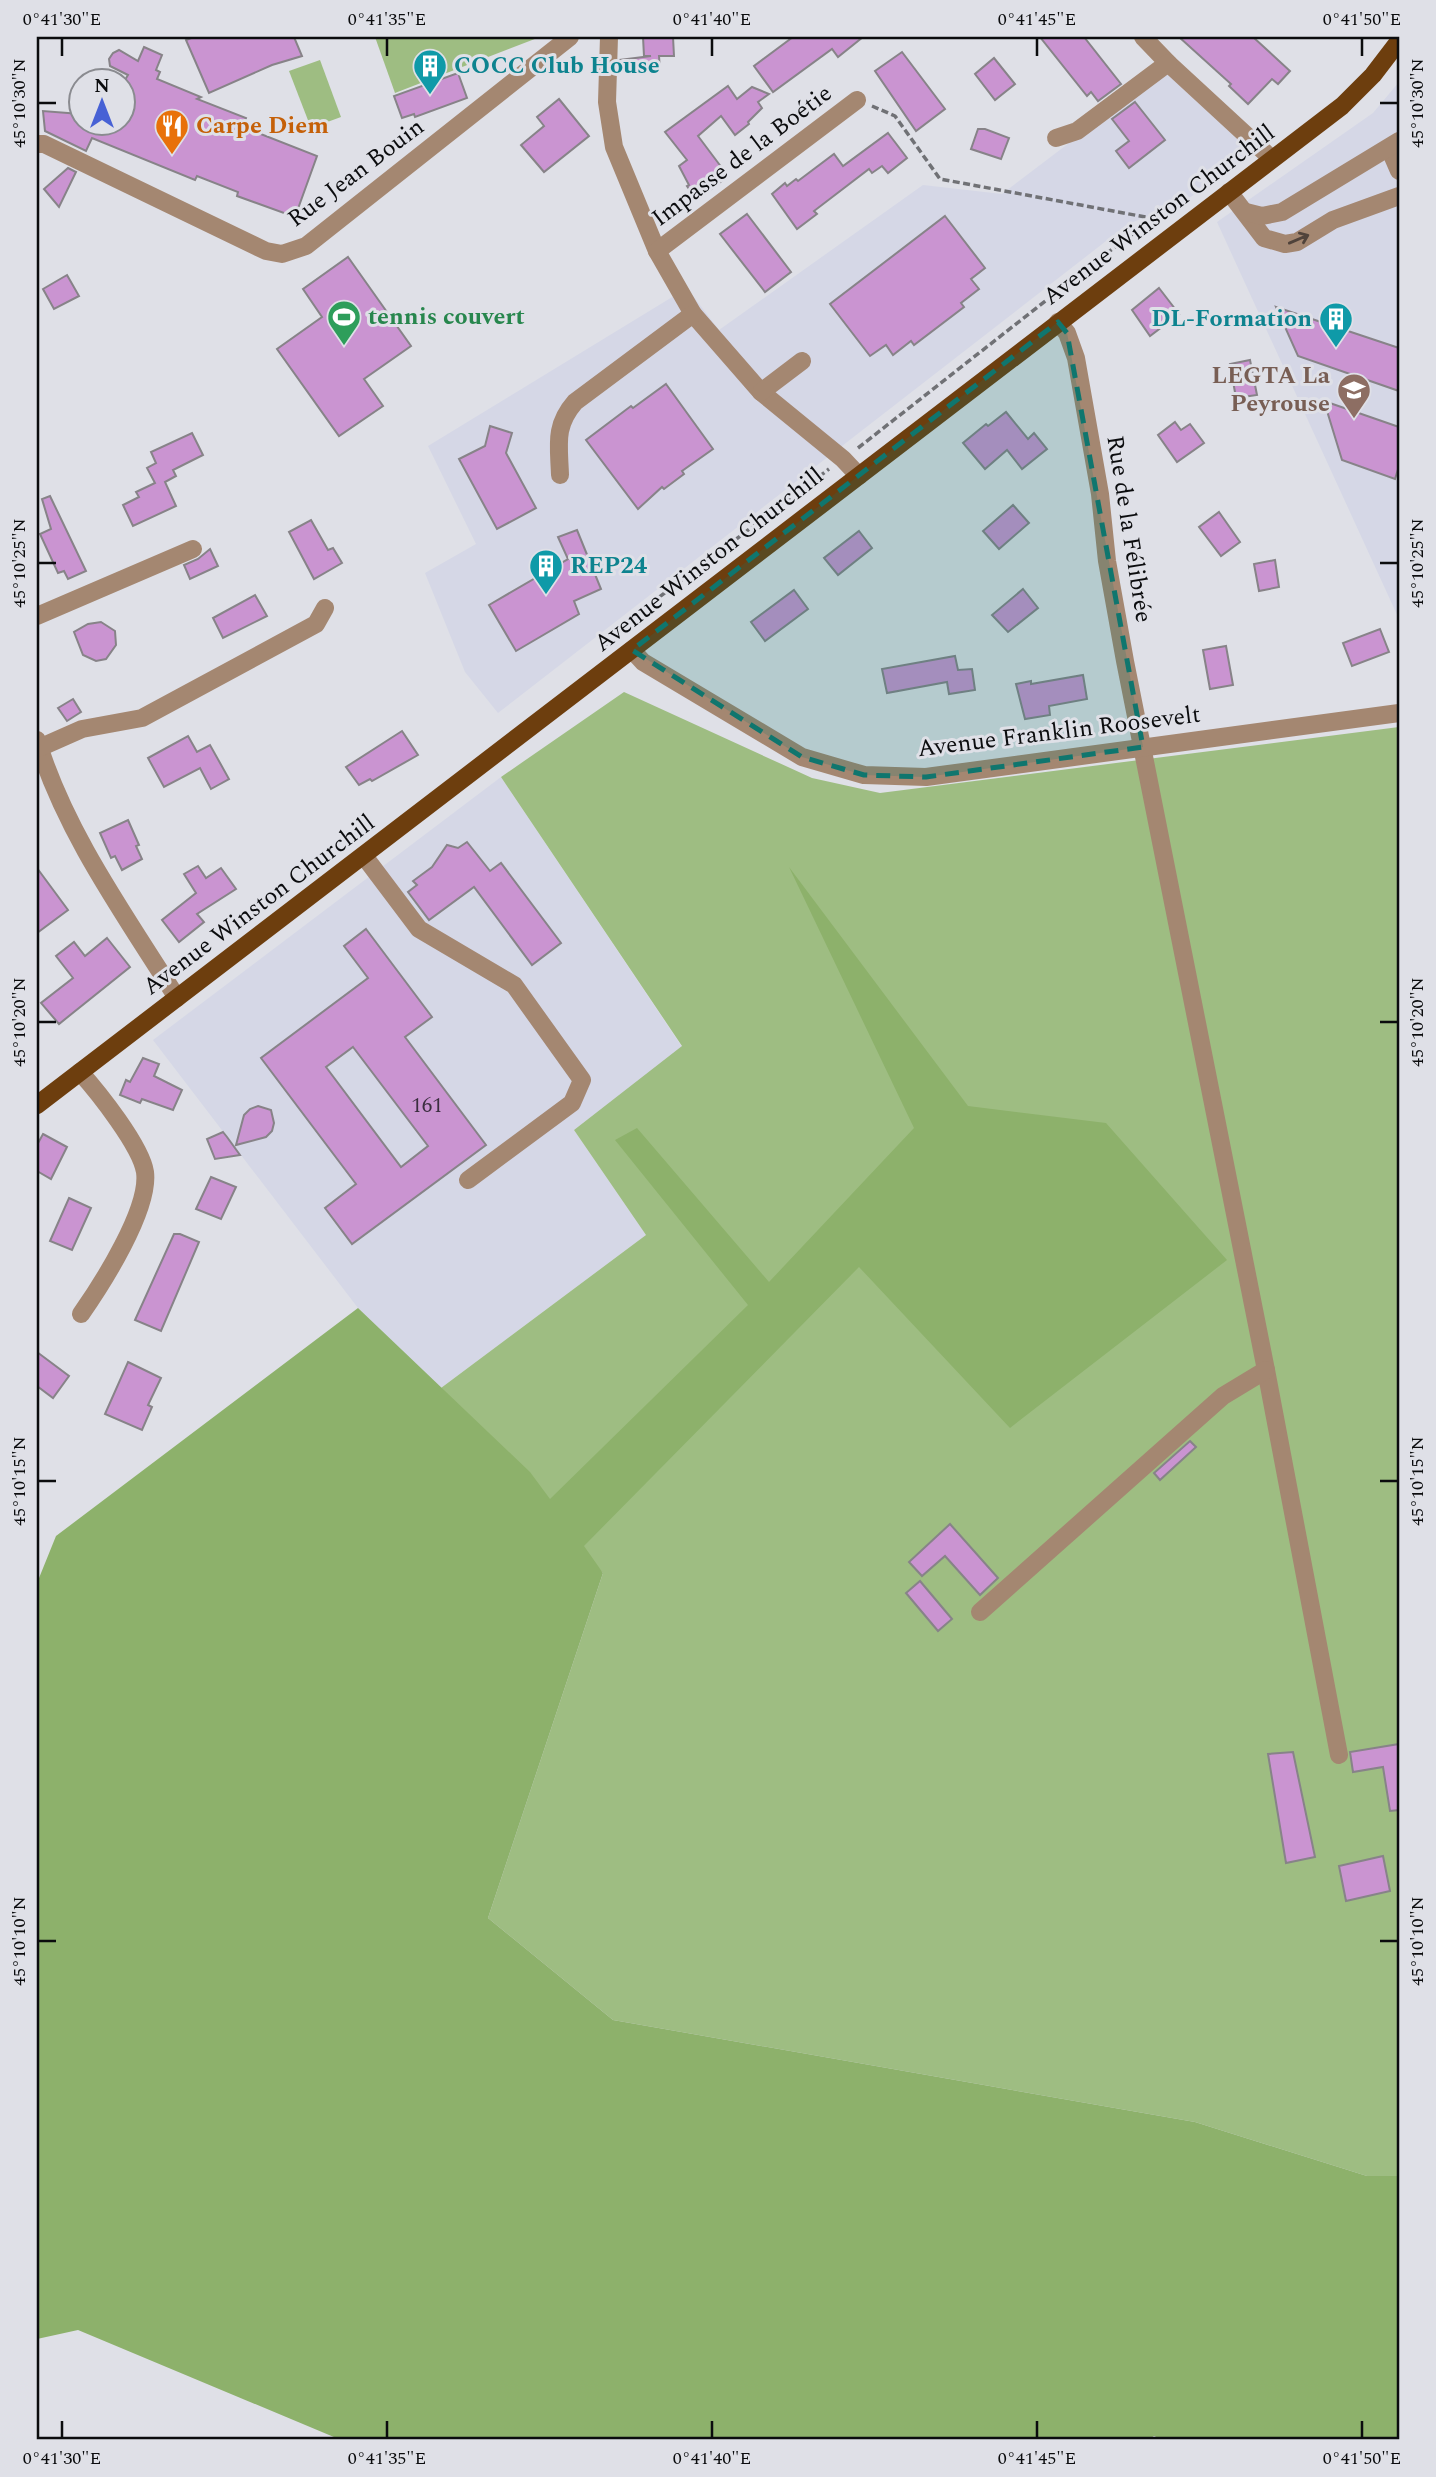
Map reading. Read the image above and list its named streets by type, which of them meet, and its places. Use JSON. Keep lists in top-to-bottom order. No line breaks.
{"streets":{"main road":["Avenue Winston Churchill"],"street":["Impasse de la Boétie","Rue Jean Bouin","Rue de la Félibrée","Avenue Franklin Roosevelt"]},"crossings":[["Avenue Winston Churchill","Rue de la Félibrée"],["Avenue Winston Churchill","Avenue Franklin Roosevelt"],["Rue de la Félibrée","Avenue Franklin Roosevelt"]],"places":{"building":["COCC Club House","DL-Formation","REP24"],"restaurant":["Carpe Diem"],"sports":["tennis couvert"],"school or university":["LEGTA La Peyrouse"]},"house_numbers":["161"],"north":"top","coordinates":["0°41'30\"E","0°41'35\"E","0°41'40\"E","0°41'45\"E","0°41'50\"E","45°10'30\"N","45°10'25\"N","45°10'20\"N","45°10'15\"N","45°10'10\"N"]}
